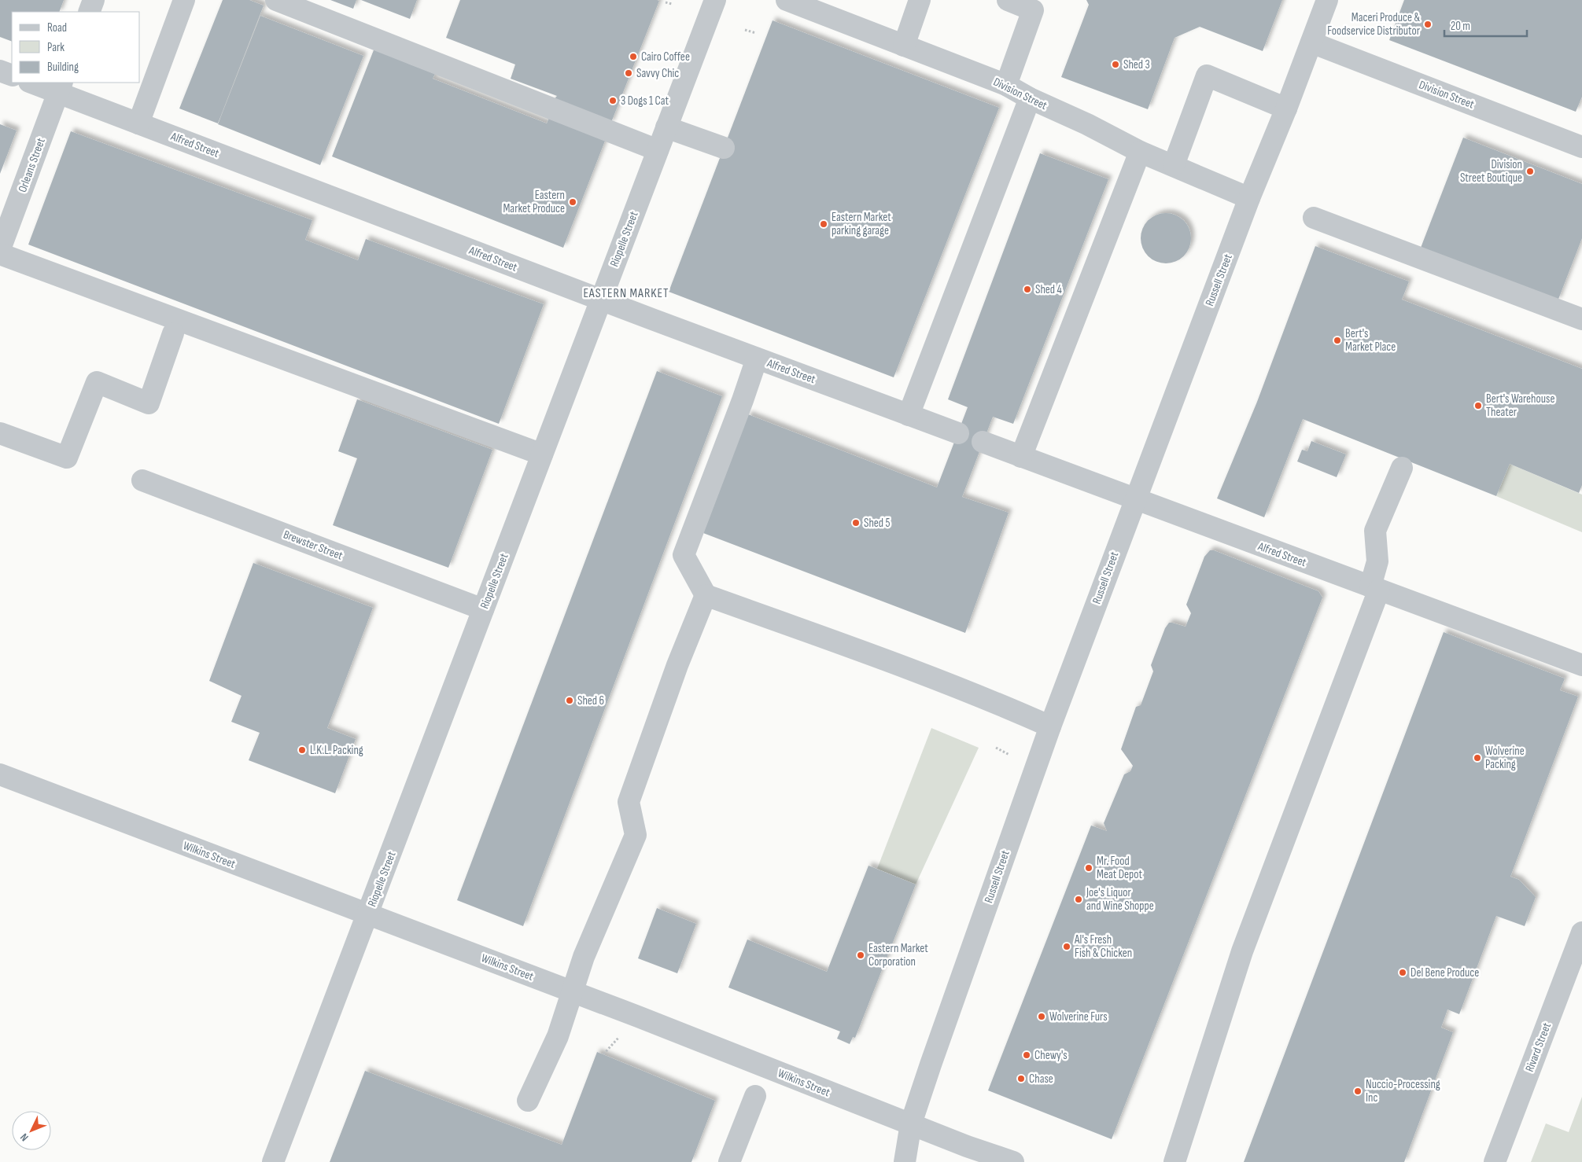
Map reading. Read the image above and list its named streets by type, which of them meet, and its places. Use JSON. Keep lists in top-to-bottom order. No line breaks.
{"streets":{"street":["Division Street","Alfred Street","Orleans Street","Riopelle Street","Russell Street","Brewster Street","Wilkins Street","Rivard Street"]},"crossings":[["Division Street","Russell Street"],["Alfred Street","Orleans Street"],["Alfred Street","Riopelle Street"],["Alfred Street","Russell Street"],["Riopelle Street","Brewster Street"],["Riopelle Street","Wilkins Street"],["Russell Street","Wilkins Street"]],"districts":["EASTERN MARKET"],"places":["Maceri Produce & Foodservice Distributor","Cairo Coffee","Shed 3","Savvy Chic","3 Dogs 1 Cat","Division Street Boutique","Eastern Market Produce","Eastern Market parking garage","Shed 4","Bert's Market Place","Bert's Warehouse Theater","Shed 5","Shed 6","L.K.L. Packing","Wolverine Packing","Mr. Food Meat Depot","Joe's Liquor and Wine Shoppe","Al's Fresh Fish & Chicken","Eastern Market Corporation","Del Bene Produce","Wolverine Furs","Chewy's","Chase","Nuccio-Processing Inc"],"legend":["Road","Park","Building"],"scale_bar":"20 m","north":"bottom left"}
